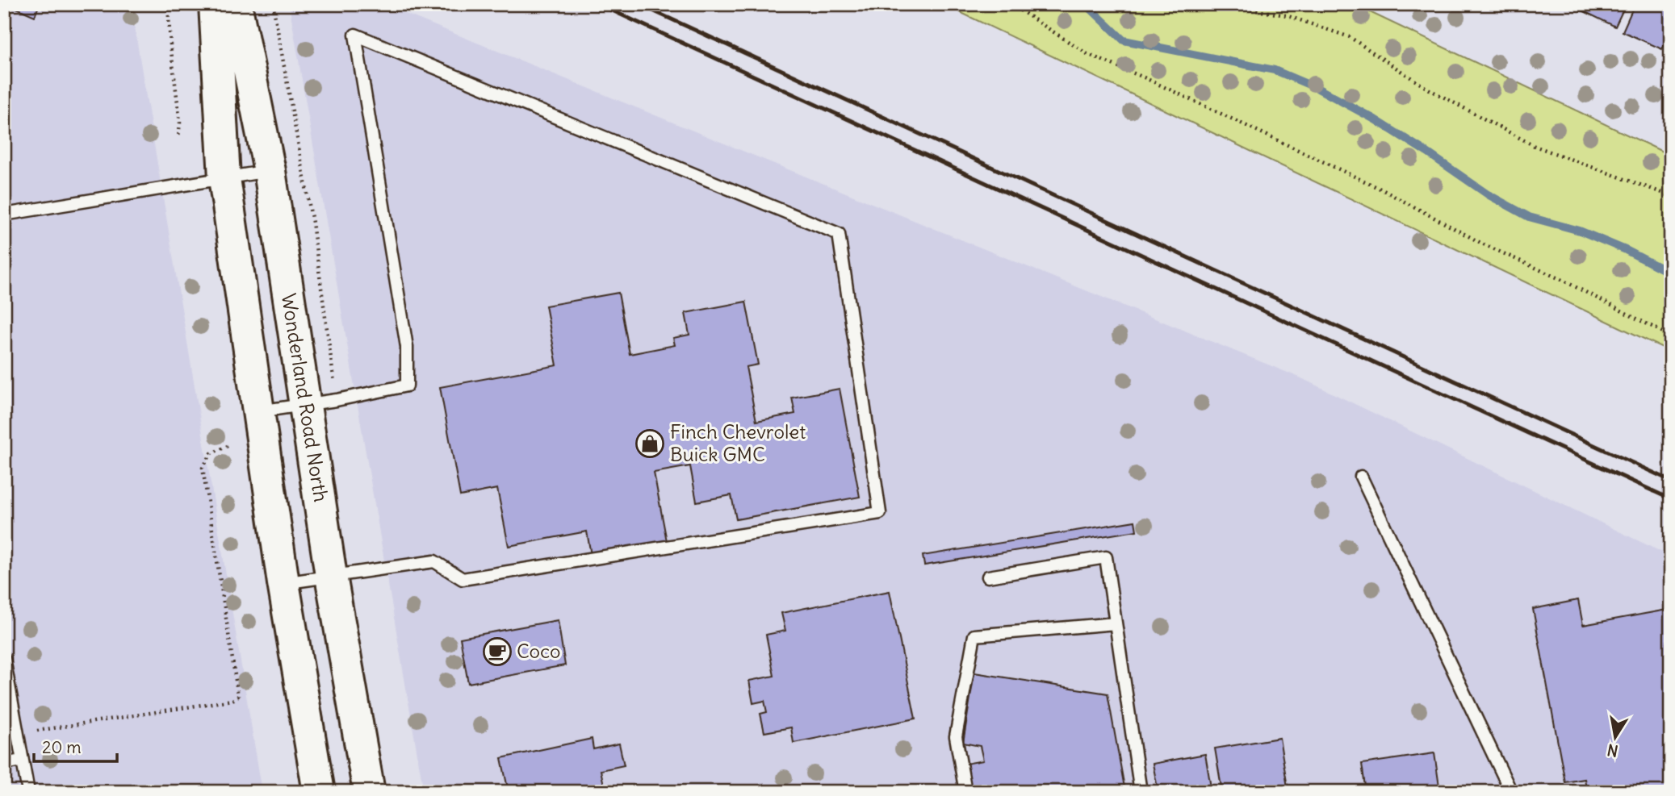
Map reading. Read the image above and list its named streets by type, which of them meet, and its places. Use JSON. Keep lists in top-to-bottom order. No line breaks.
{"streets":{"main road":["Wonderland Road North"]},"places":{"shop":["Finch Chevrolet Buick GMC"],"cafe":["Coco"]},"scale_bar":"20 m","north":"bottom"}
